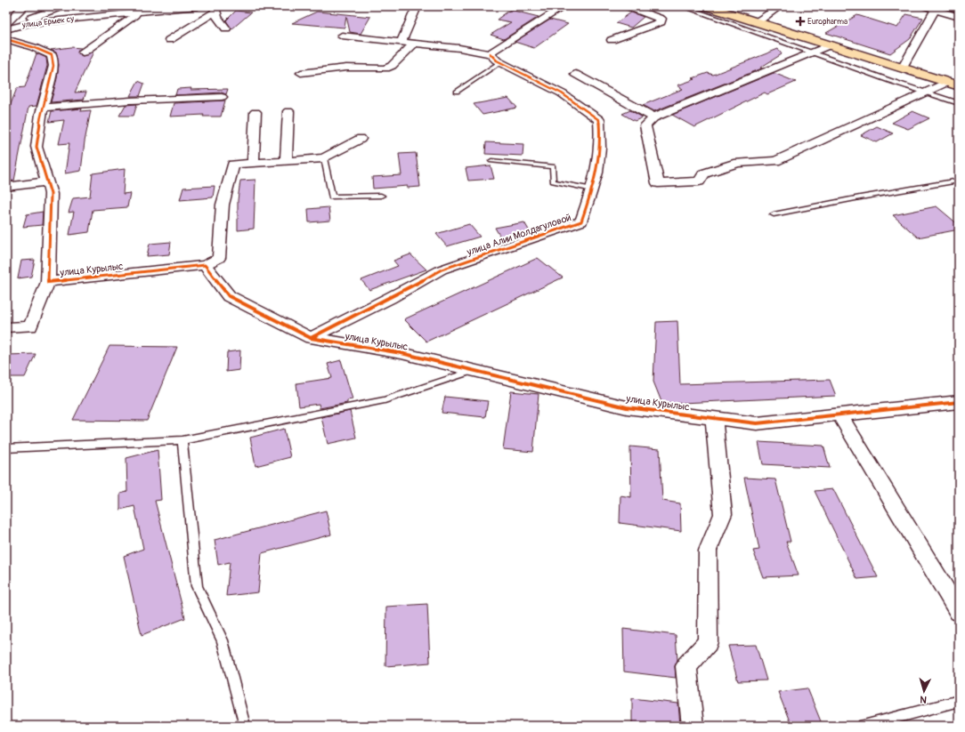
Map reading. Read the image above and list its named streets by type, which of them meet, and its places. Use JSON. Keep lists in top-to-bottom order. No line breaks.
{"streets":{"street":["улица Ермек су","улица Алии Молдагуловой","улица Курылыс"]},"crossings":[["улица Алии Молдагуловой","улица Курылыс"]],"places":{"health":["Europharma"]},"north":"bottom"}
